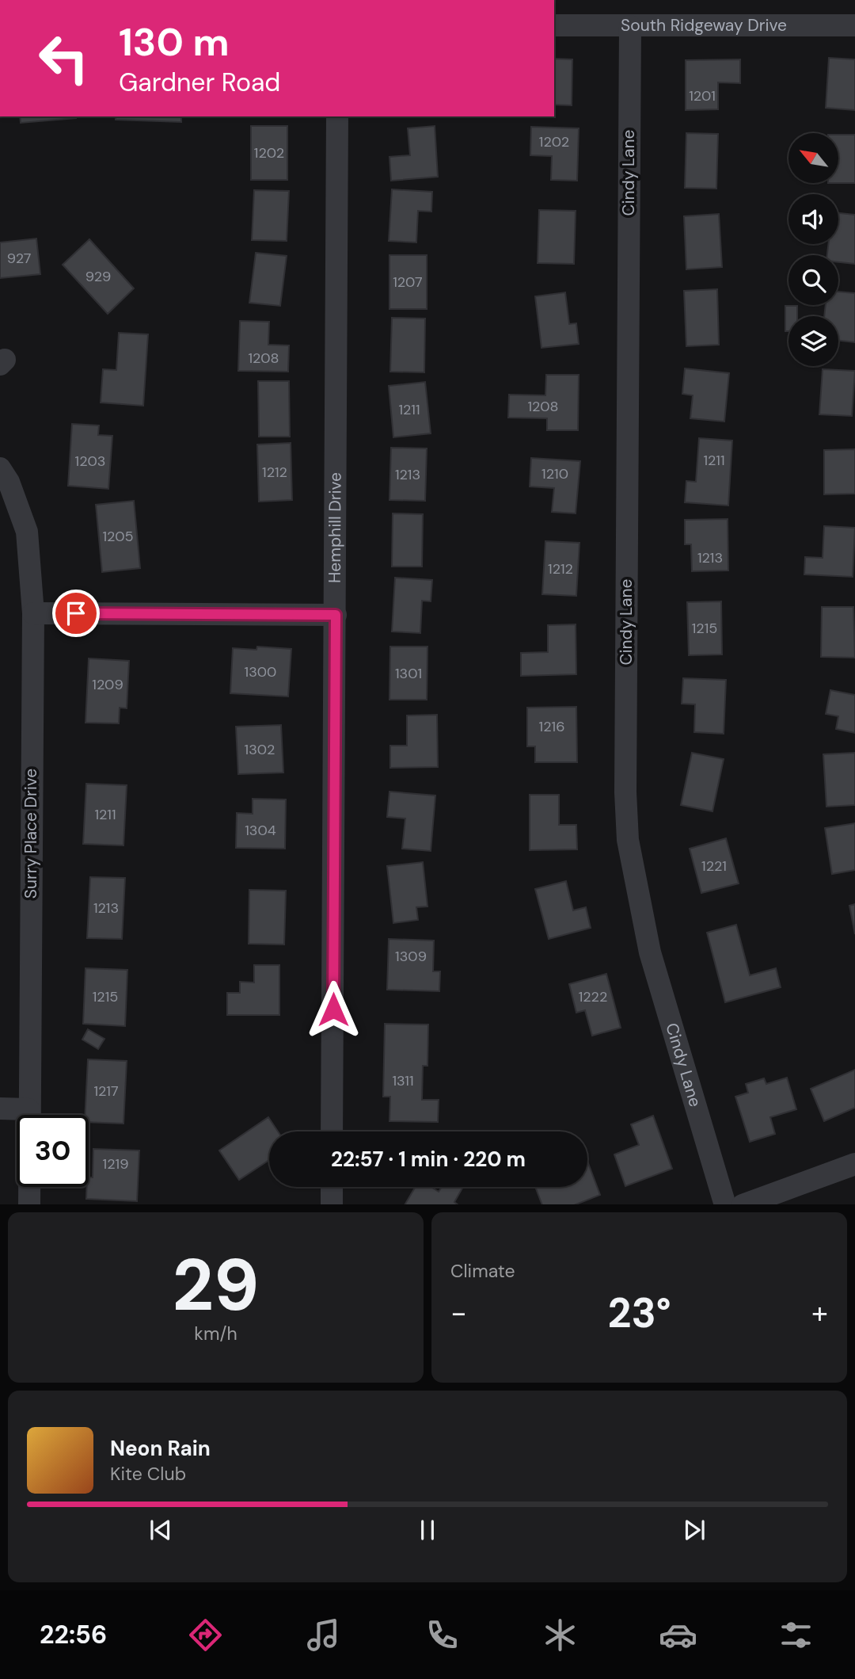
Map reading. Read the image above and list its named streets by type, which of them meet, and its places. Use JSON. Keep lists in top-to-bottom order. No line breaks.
{"streets":{"street":["South Ridgeway Drive","Cindy Lane","Hemphill Drive","Surry Place Drive"]},"crossings":[["South Ridgeway Drive","Cindy Lane"]],"house_numbers":["1201","1202","1202","927","929","1207","1208","1208","1211","1211","1203","1212","1210","1213","1205","1213","1212","1215","1300","1301","1209","1216","1302","1211","1304","1221","1213","1309","1215","1222","1311","1217","1219"],"north":"top left","page":{"turn":["130 m","Gardner Road"],"limit":"30","trip":"22:57 · 1 min · 220 m","tile":[["29","km/h"],"Climate"],"heat":["−","23°","+"],"song":["Neon Rain","Kite Club"],"tabs":"22:56"}}
